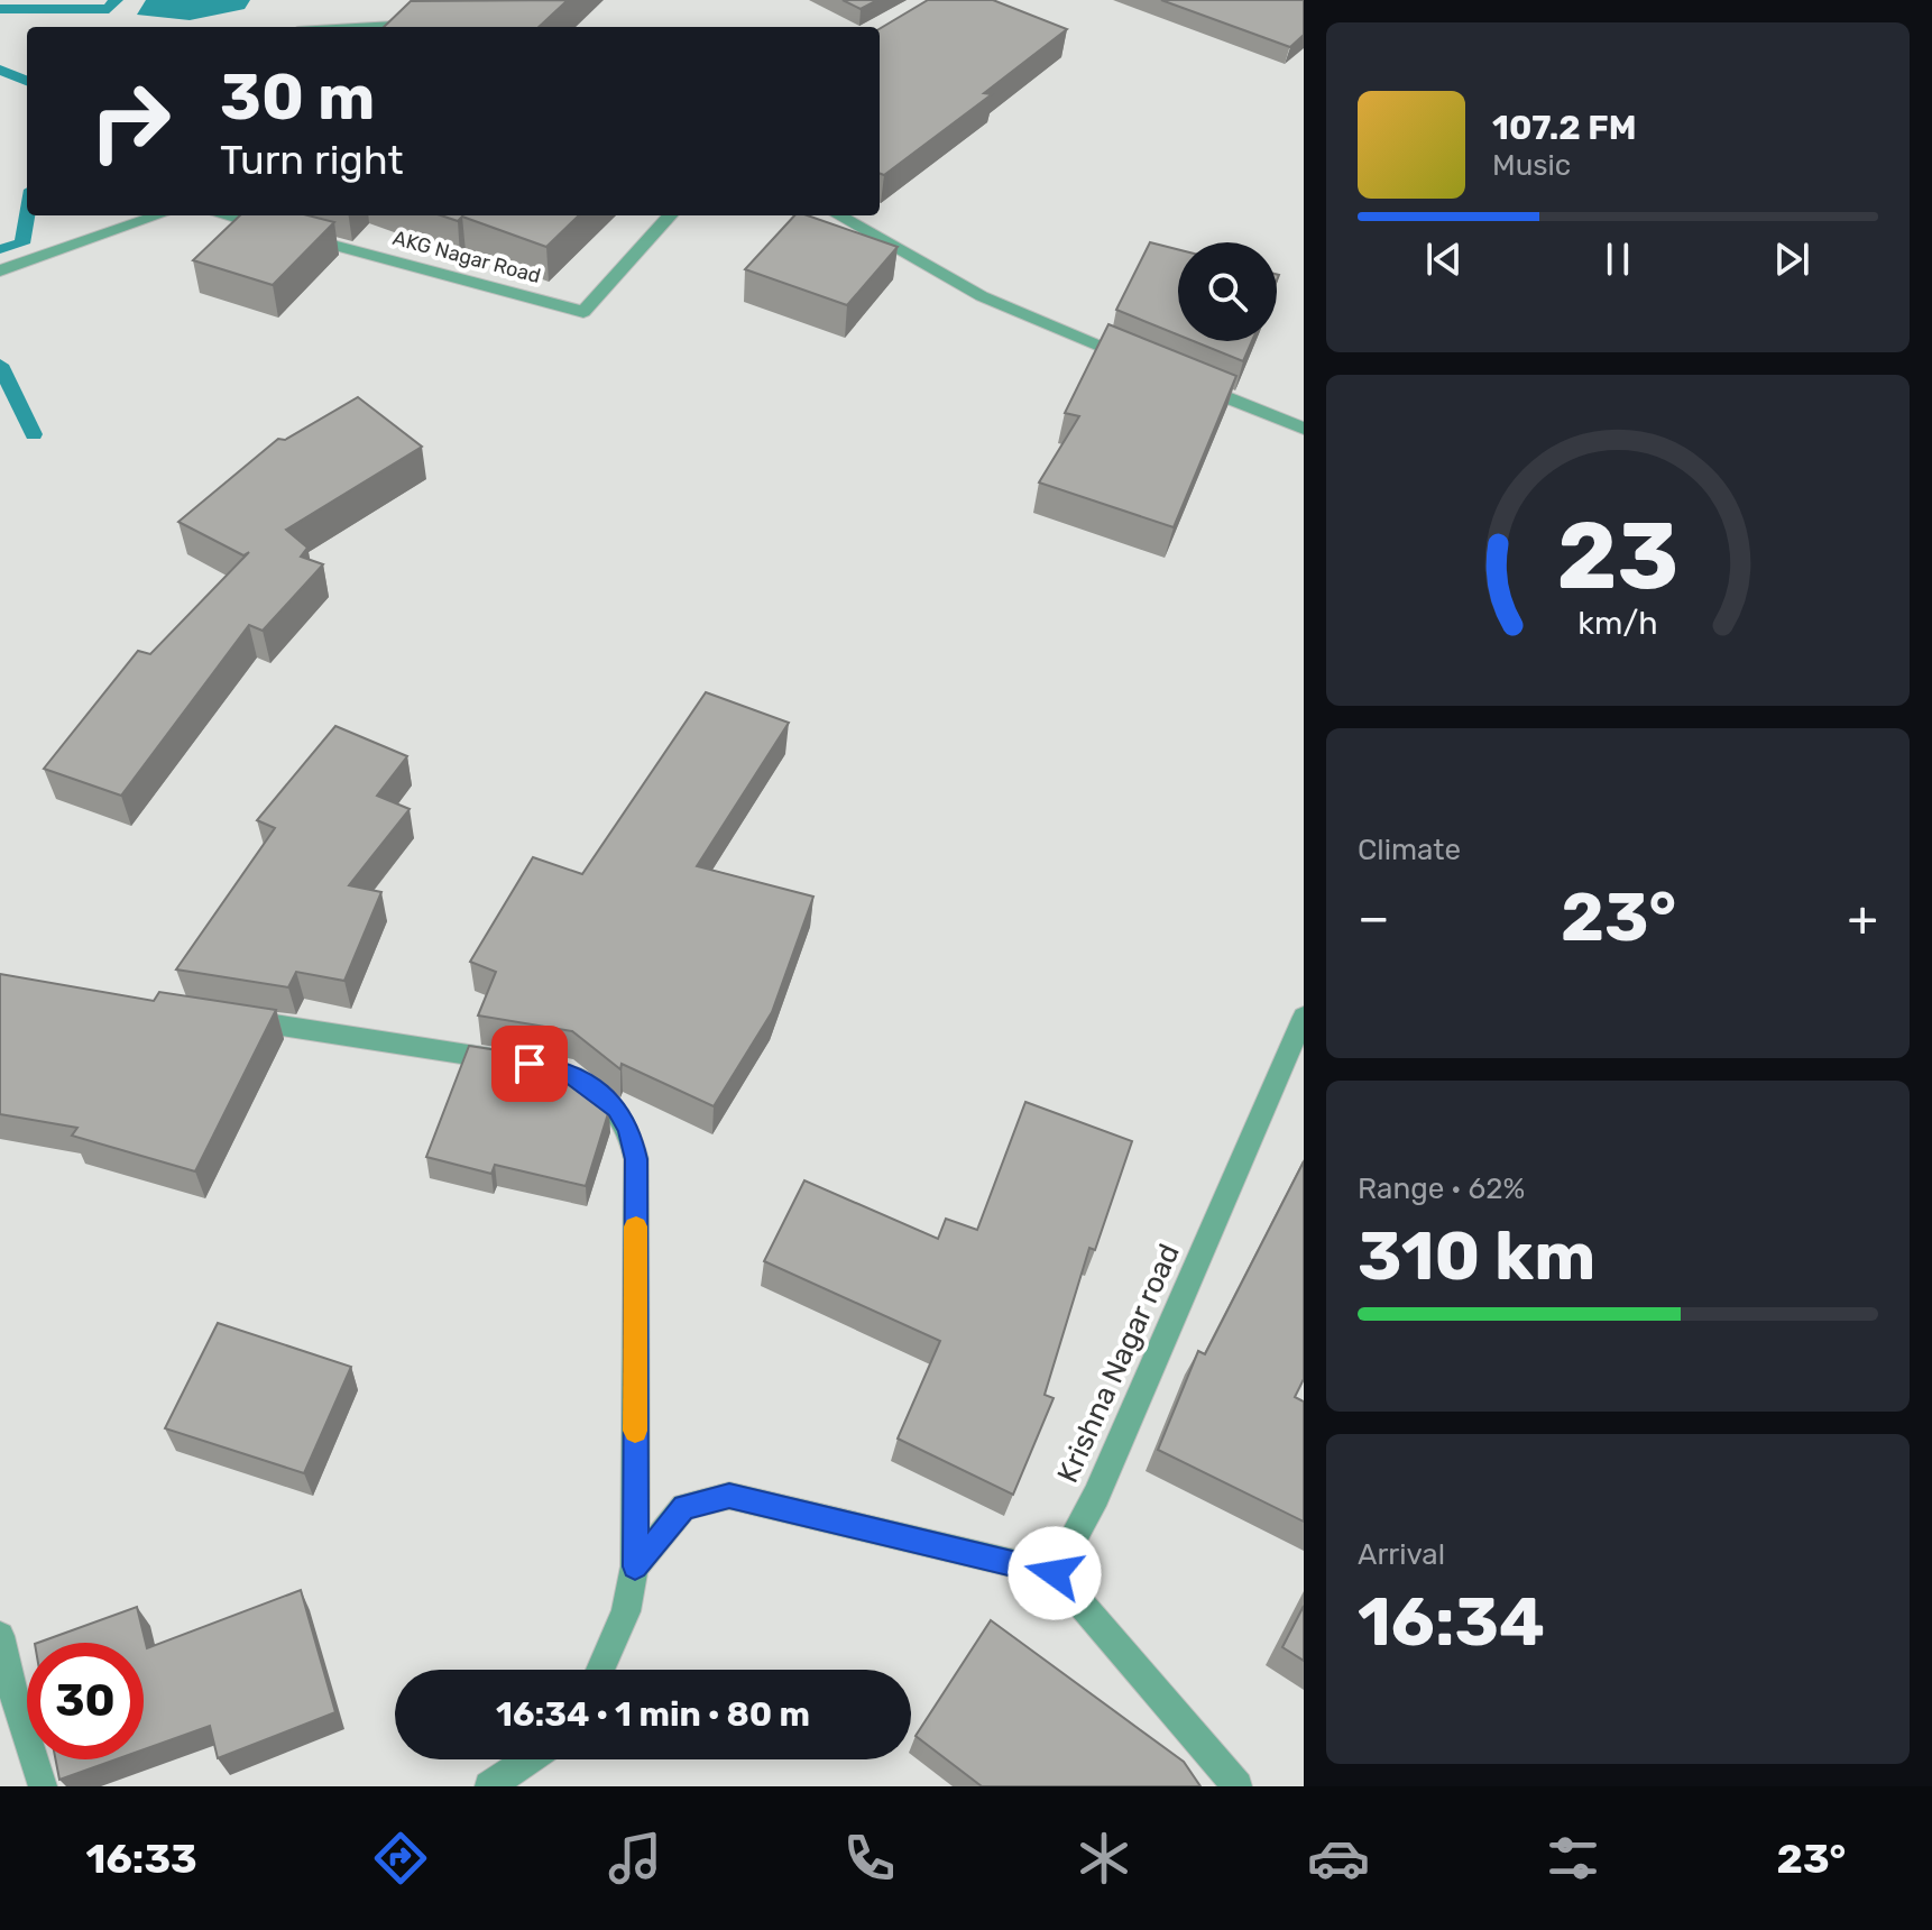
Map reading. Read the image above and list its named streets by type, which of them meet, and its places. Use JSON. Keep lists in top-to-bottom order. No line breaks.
{"streets":{"street":["AKG Nagar Road","Krishna Nagar road"]},"page":{"turn":["30 m","Turn right"],"song":["107.2 FM","Music"],"tile":["Climate",["Range · 62%","310 km"],["Arrival","16:34"]],"heat":["−","23°","+"],"limit":"30","trip":"16:34 · 1 min · 80 m","tabs":["16:33","23°"],"gauge":["23","km/h"]}}
